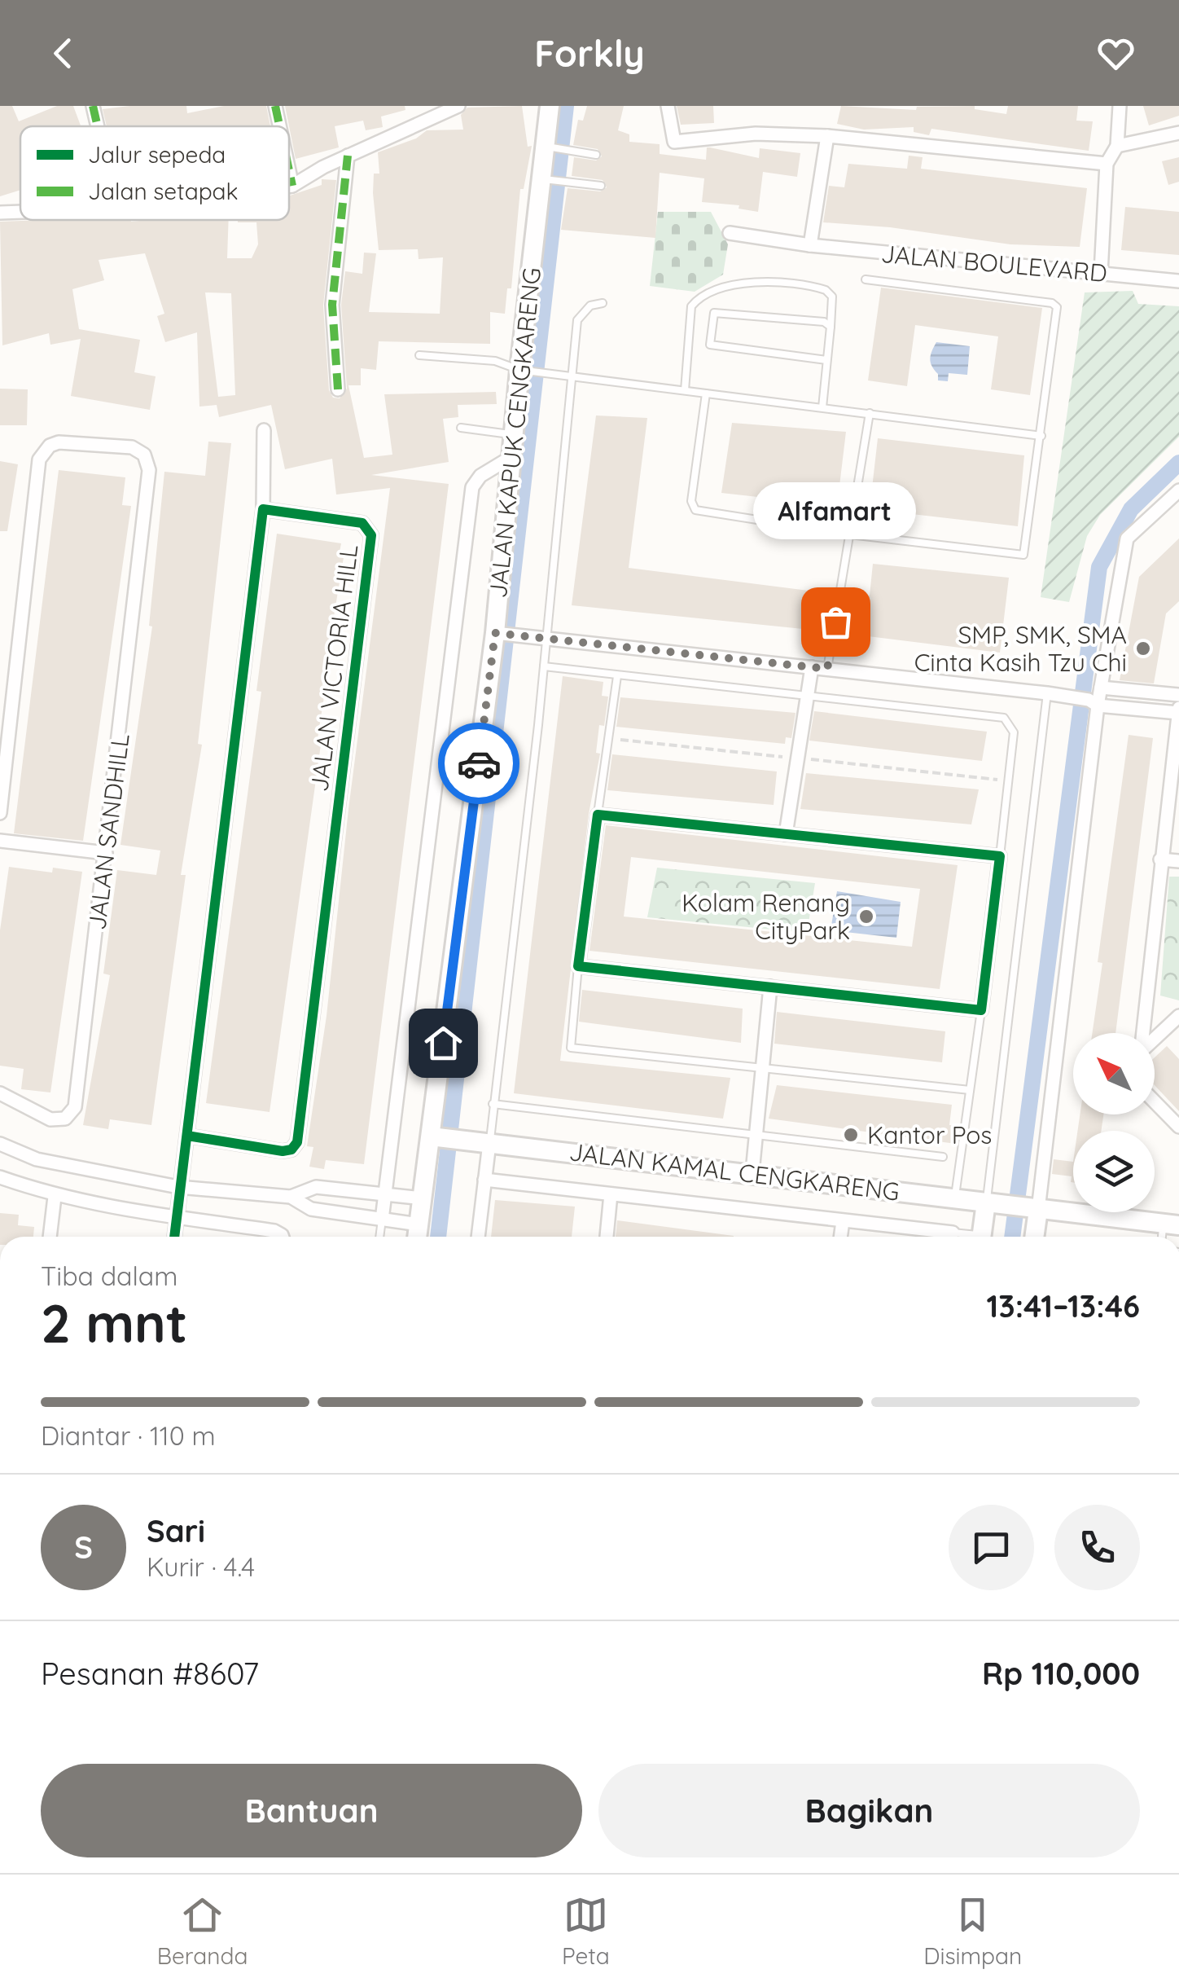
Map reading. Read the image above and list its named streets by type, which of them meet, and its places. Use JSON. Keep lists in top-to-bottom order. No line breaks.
{"streets":{"street":["JALAN BOULEVARD","JALAN KAPUK CENGKARENG","JALAN VICTORIA HILL","JALAN SANDHILL","JALAN KAMAL CENGKARENG"]},"crossings":[["JALAN KAPUK CENGKARENG","JALAN KAMAL CENGKARENG"]],"places":["Alfamart","SMP, SMK, SMA Cinta Kasih Tzu Chi","Kolam Renang CityPark","Kantor Pos"],"legend":["Jalur sepeda","Jalan setapak"],"north":"top left","page":{"header":"Forkly","bubble":"Alfamart","heading":["2 mnt","Tiba dalam","13:41–13:46"],"panel":["Sari","Kurir · 4.4","Pesanan #8607","Rp 110,000"],"bar":"Diantar · 110 m","round":"S","buttons":["Bantuan","Bagikan"],"tabs":["Beranda","Peta","Disimpan"]}}
